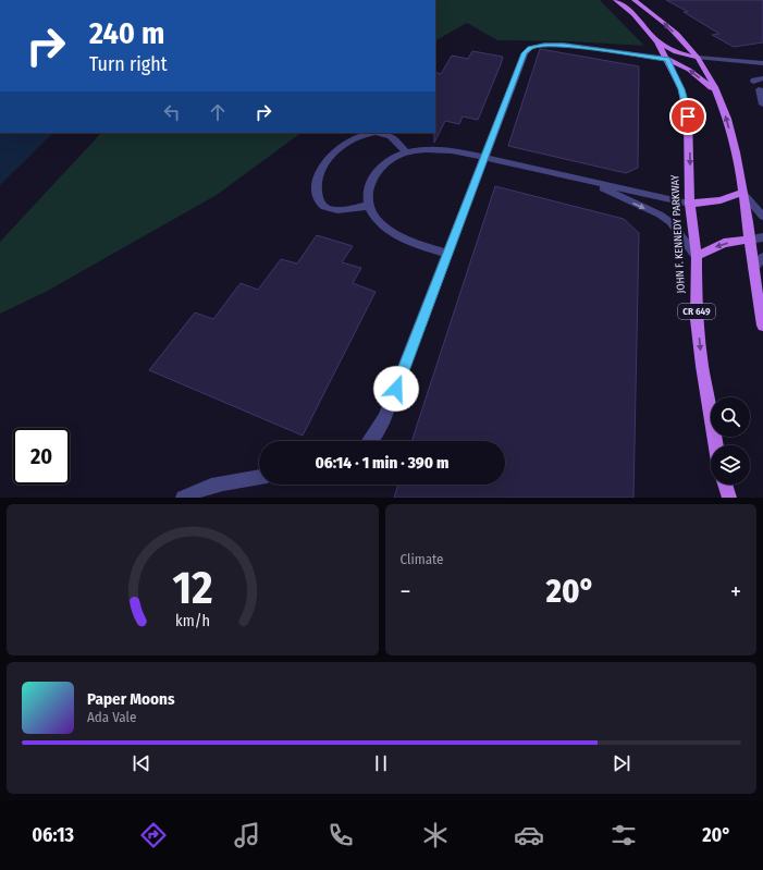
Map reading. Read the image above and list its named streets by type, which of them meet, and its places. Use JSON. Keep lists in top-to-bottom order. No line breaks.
{"streets":{"main road":["JOHN F. KENNEDY PARKWAY","CR 649"]},"page":{"turn":["240 m","Turn right"],"limit":"20","trip":"06:14 · 1 min · 390 m","tile":"Climate","heat":["−","20°","+"],"song":["Paper Moons","Ada Vale"],"tabs":["06:13","20°"],"gauge":["12","km/h"]}}
